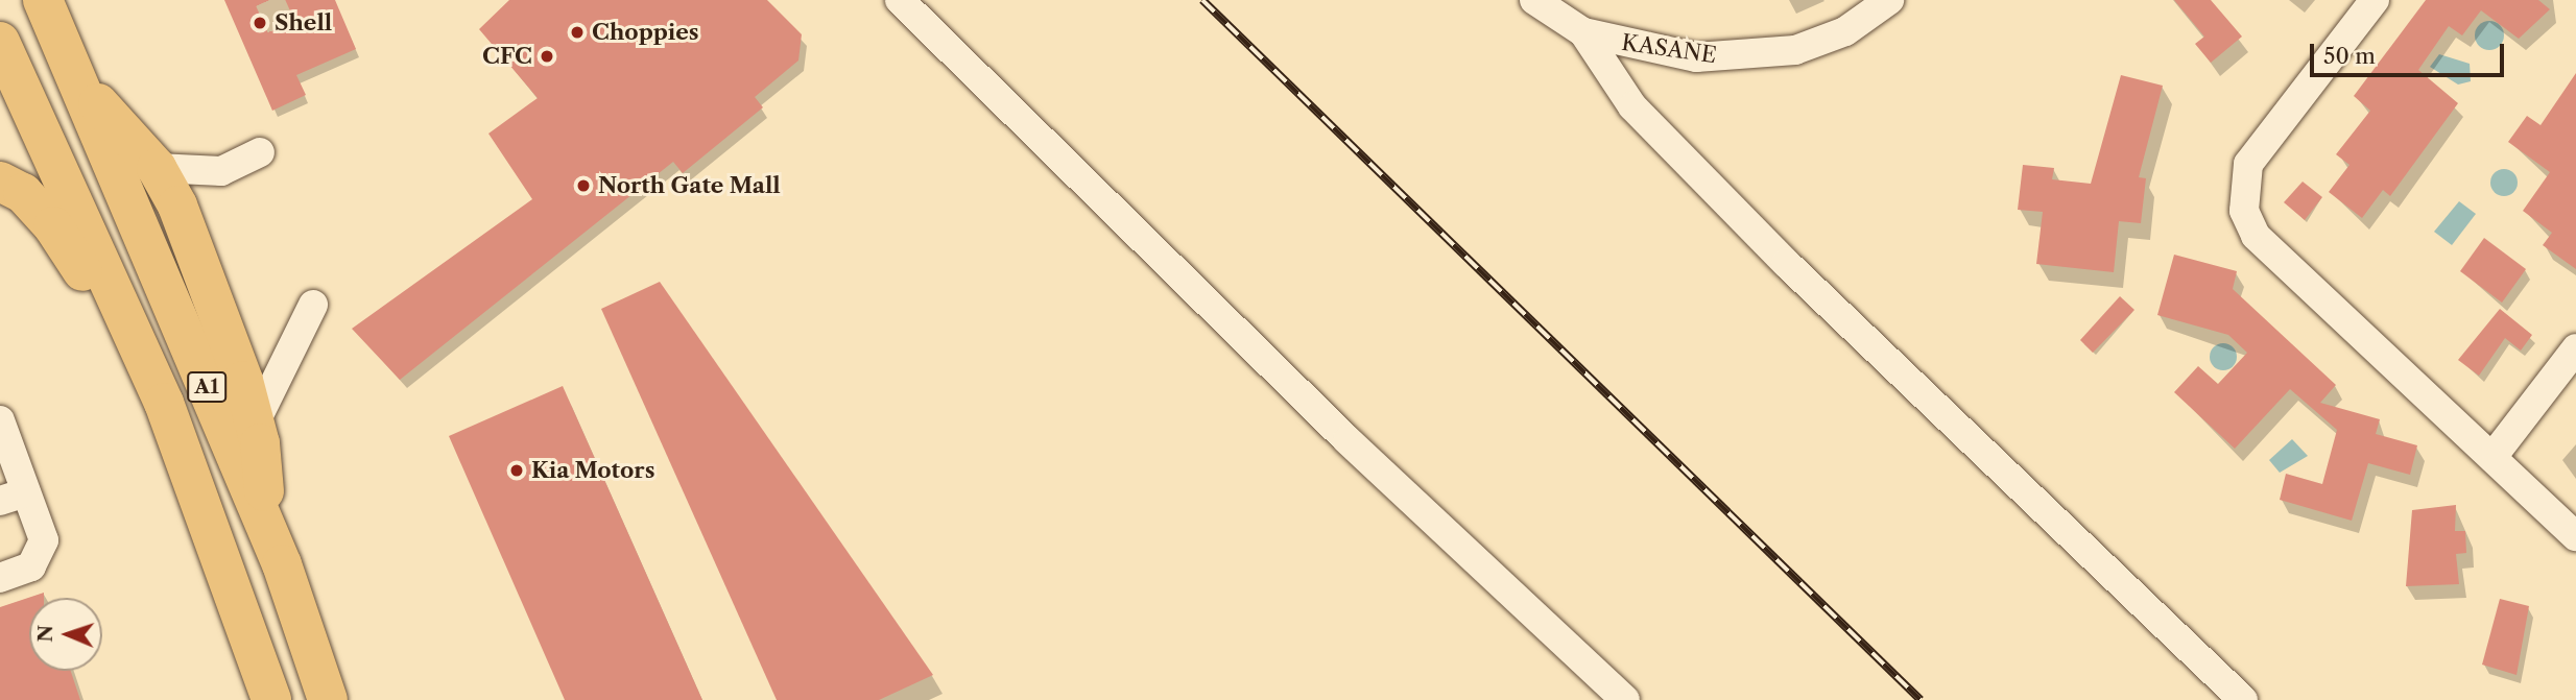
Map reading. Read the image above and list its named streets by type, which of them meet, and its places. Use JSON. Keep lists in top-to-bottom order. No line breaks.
{"streets":{"highway":["A1"],"street":["KASANE"]},"places":["Shell","Choppies","CFC","North Gate Mall","Kia Motors"],"scale_bar":"50 m","north":"left"}
